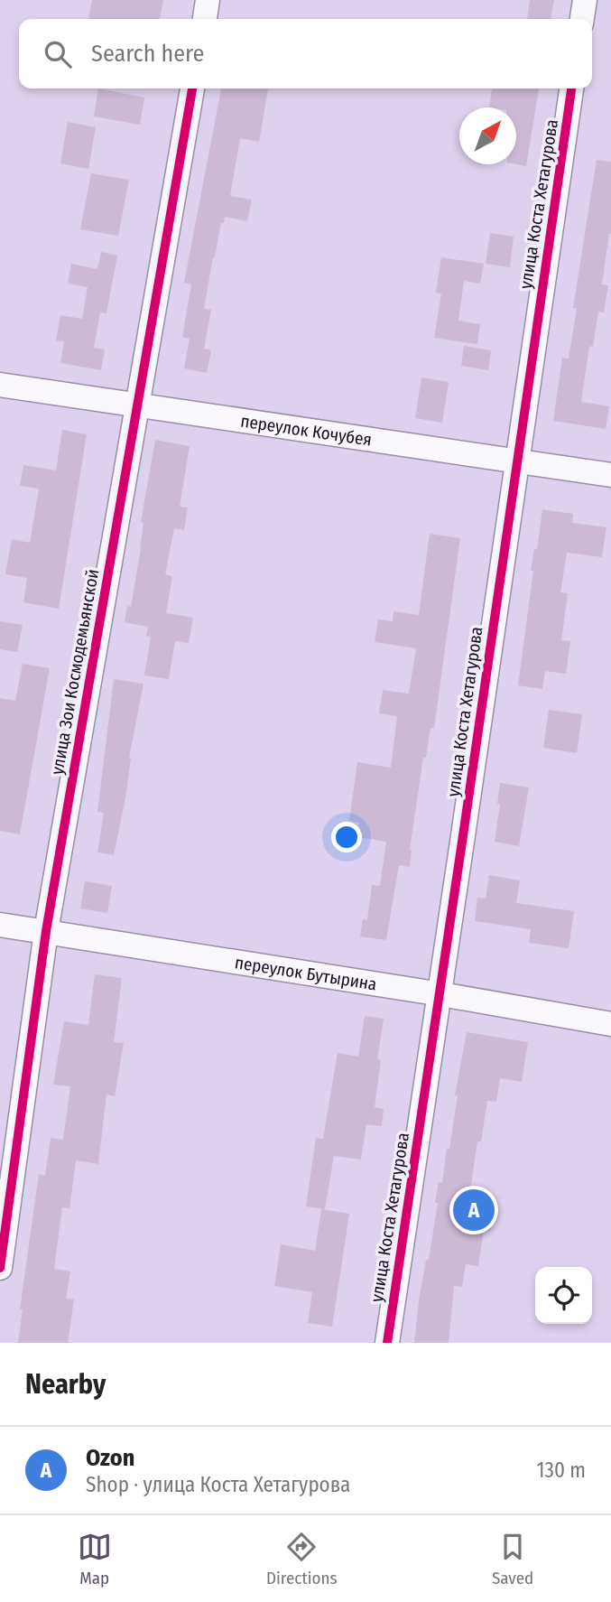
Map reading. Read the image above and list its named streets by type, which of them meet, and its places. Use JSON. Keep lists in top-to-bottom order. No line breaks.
{"streets":{"street":["улица Коста Хетагурова","переулок Кочубея","улица Зои Космодемьянской","переулок Бутырина"]},"crossings":[["улица Коста Хетагурова","переулок Кочубея"],["улица Коста Хетагурова","переулок Бутырина"],["переулок Кочубея","улица Зои Космодемьянской"],["улица Зои Космодемьянской","переулок Бутырина"]],"north":"top right","page":{"search":"Search here","pins":"A","heading":"Nearby","list":[{"mark":"A","name":"Ozon","note":"Shop · улица Коста Хетагурова","value":"130 m"}],"nav":["Map","Directions","Saved"]}}
